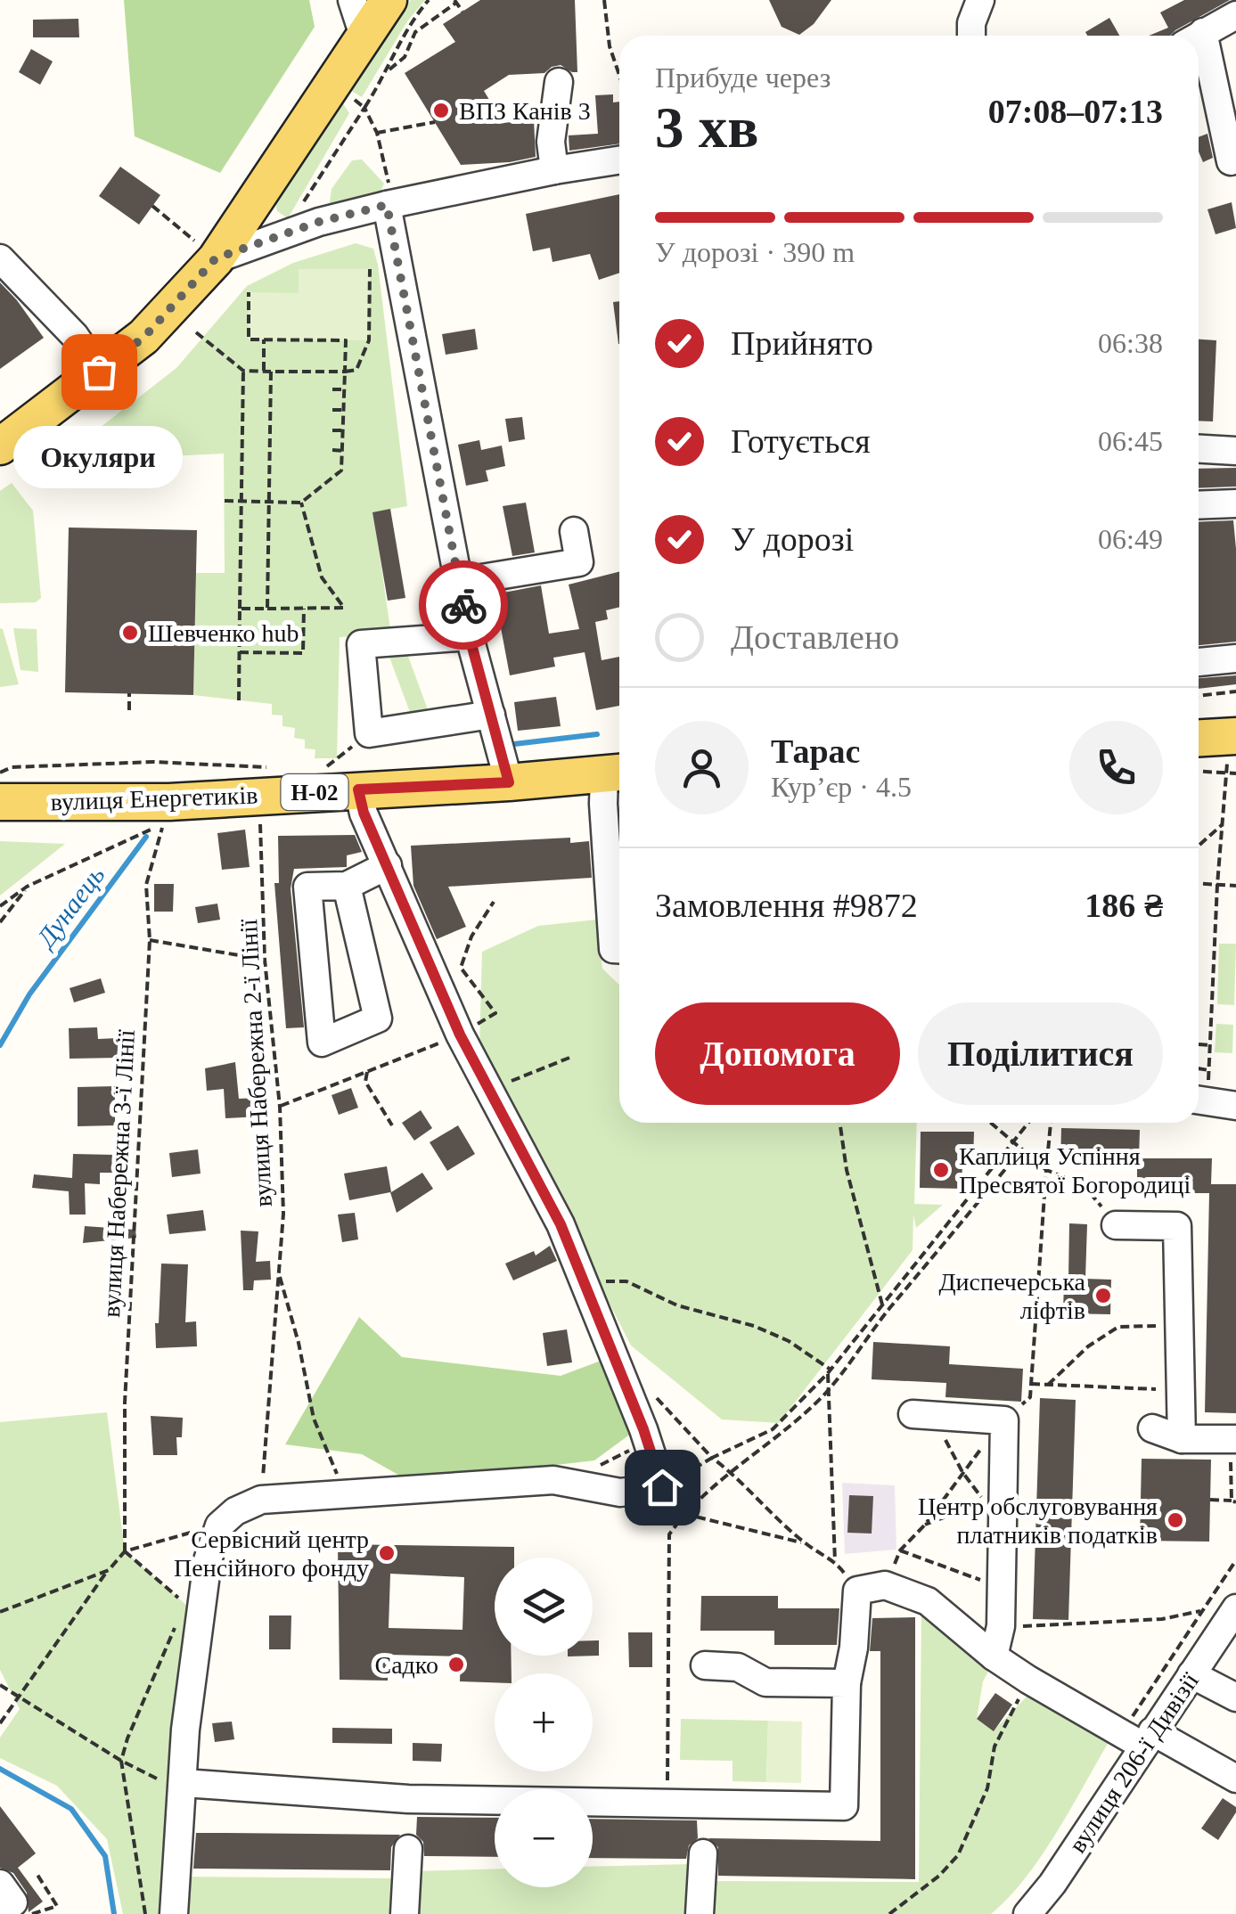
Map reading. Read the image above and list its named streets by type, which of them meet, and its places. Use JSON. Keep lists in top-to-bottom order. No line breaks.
{"streets":{"main road":["Н-02","вулиця Енергетиків"],"street":["вулиця 206-ї Дивізії"],"path":["вулиця Набережна 2-ї Лінії","вулиця Набережна 3-ї Лінії"]},"crossings":[["вулиця Енергетиків","вулиця Набережна 3-ї Лінії"]],"water":["Дунаець"],"places":["ВПЗ Канів 3","Окуляри","Шевченко hub","Каплиця Успіння Пресвятої Богородиці","Диспечерська ліфтів","Центр обслуговування платників податків","Сервісний центр Пенсійного фонду","Садко"],"page":{"heading":["3 хв","Прибуде через","07:08–07:13"],"panel":["Тарас","Кур’єр · 4.5","Замовлення #9872","186 ₴"],"bar":"У дорозі · 390 m","list":[["Прийнято","06:38"],["Готується","06:45"],["У дорозі","06:49"],"Доставлено"],"bubble":"Окуляри","buttons":["Допомога","Поділитися"],"map_buttons":["+","−"]}}
